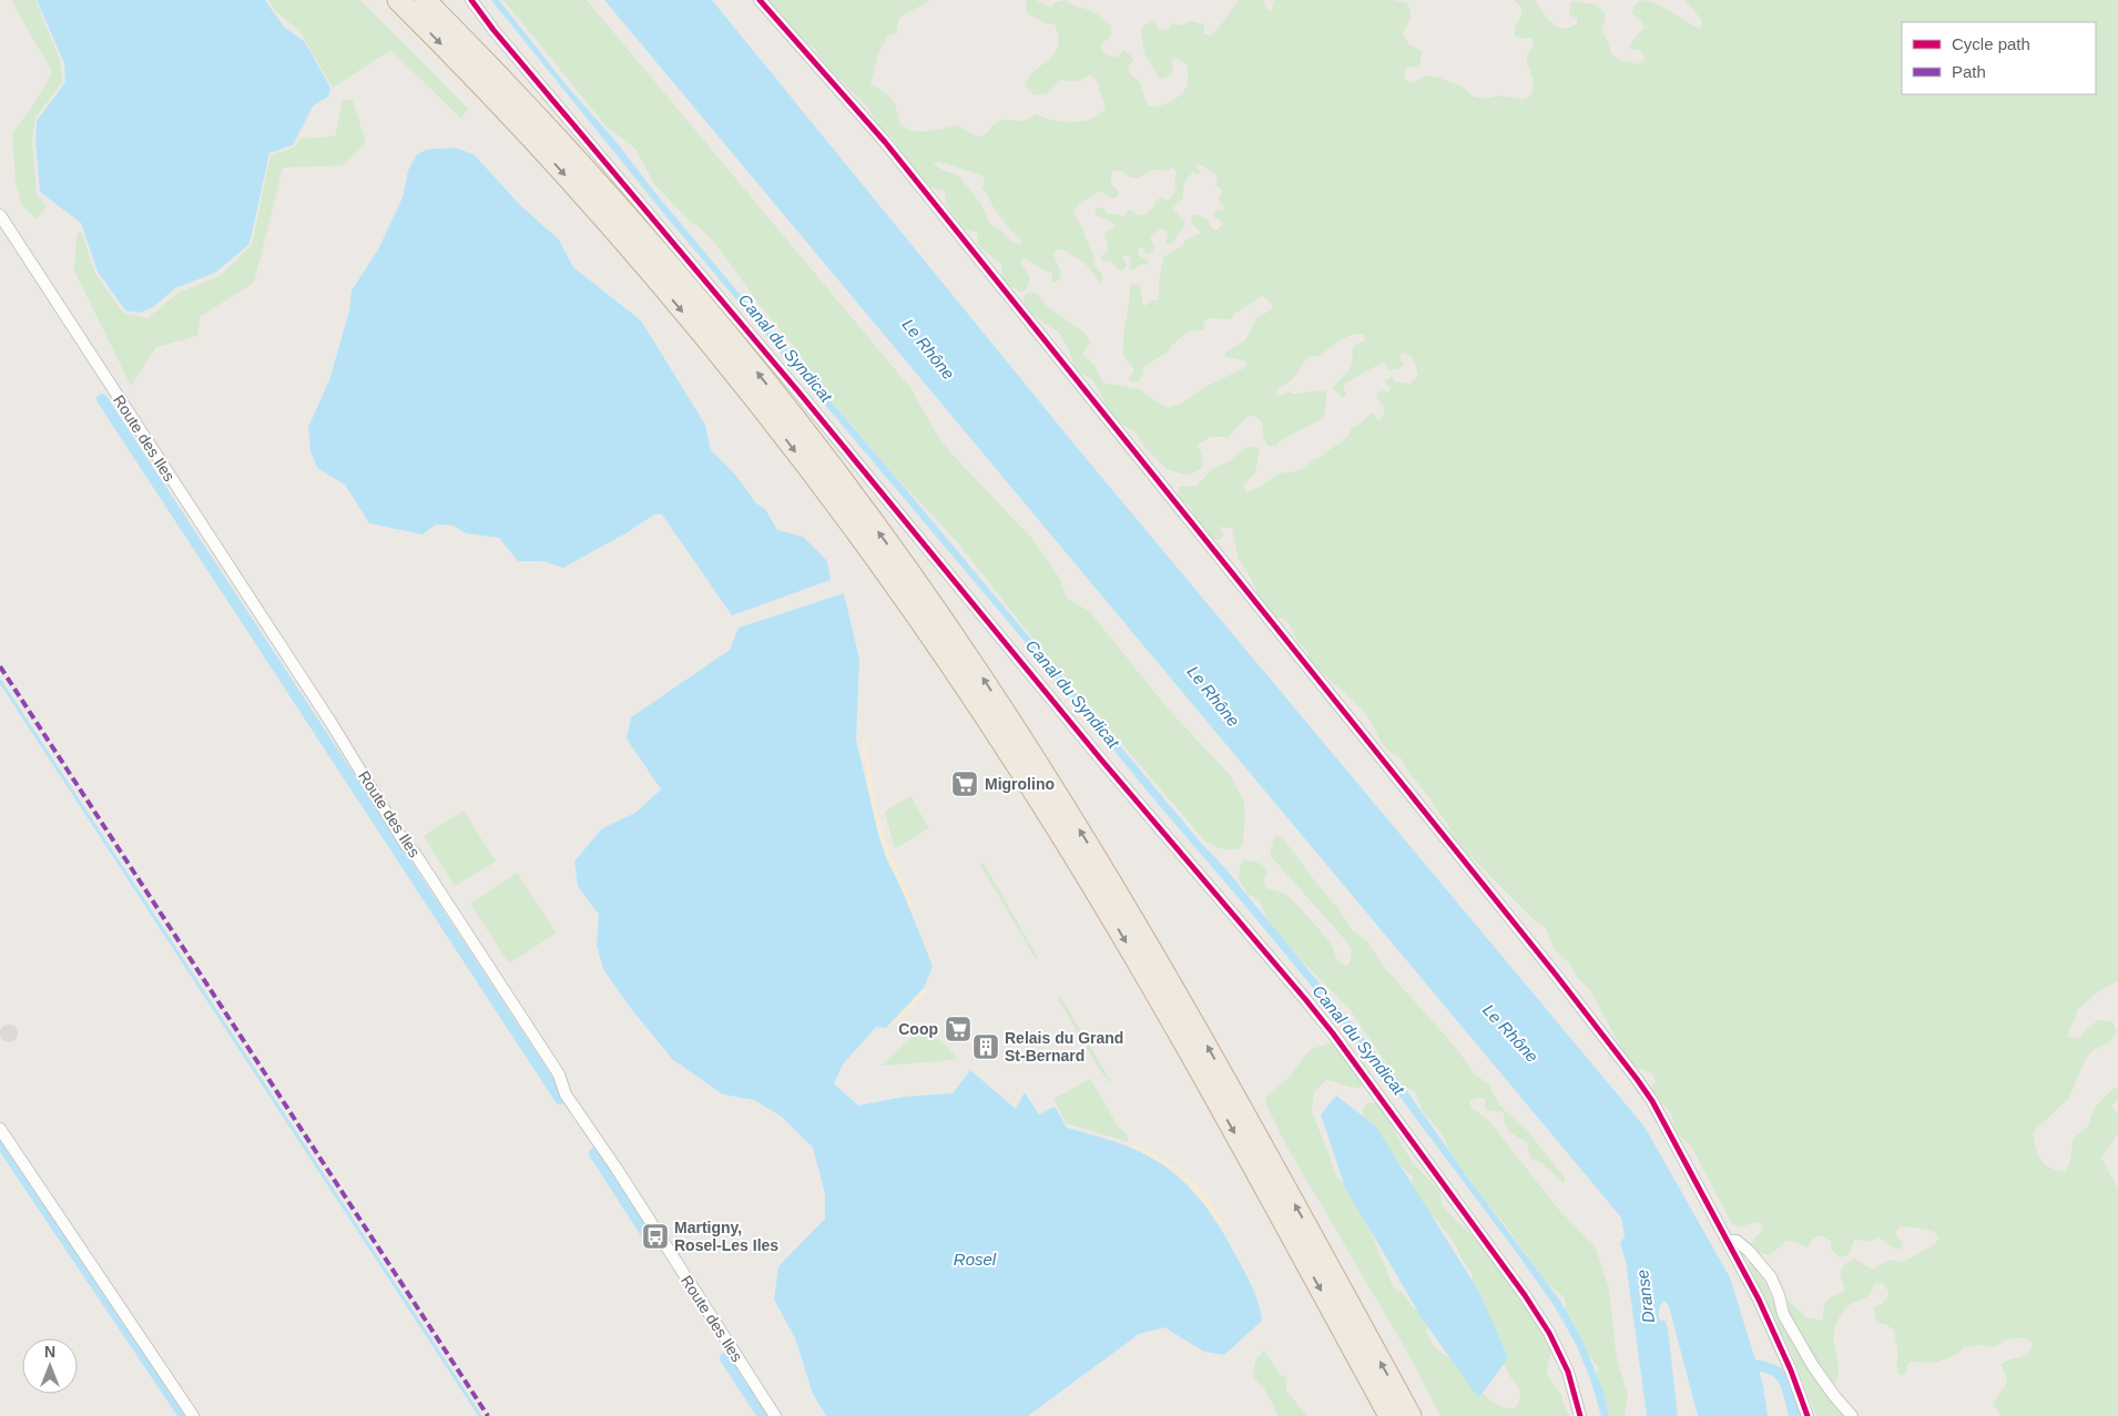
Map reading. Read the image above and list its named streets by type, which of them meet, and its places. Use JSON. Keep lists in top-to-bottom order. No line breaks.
{"streets":{"street":["Route des Iles"]},"water":["Canal du Syndicat","Le Rhône","Rosel","Dranse"],"places":{"supermarket":["Migrolino","Coop"],"building":["Relais du Grand St-Bernard"],"bus stop":["Martigny, Rosel-Les Iles"]},"legend":["Cycle path","Path"],"north":"top"}
